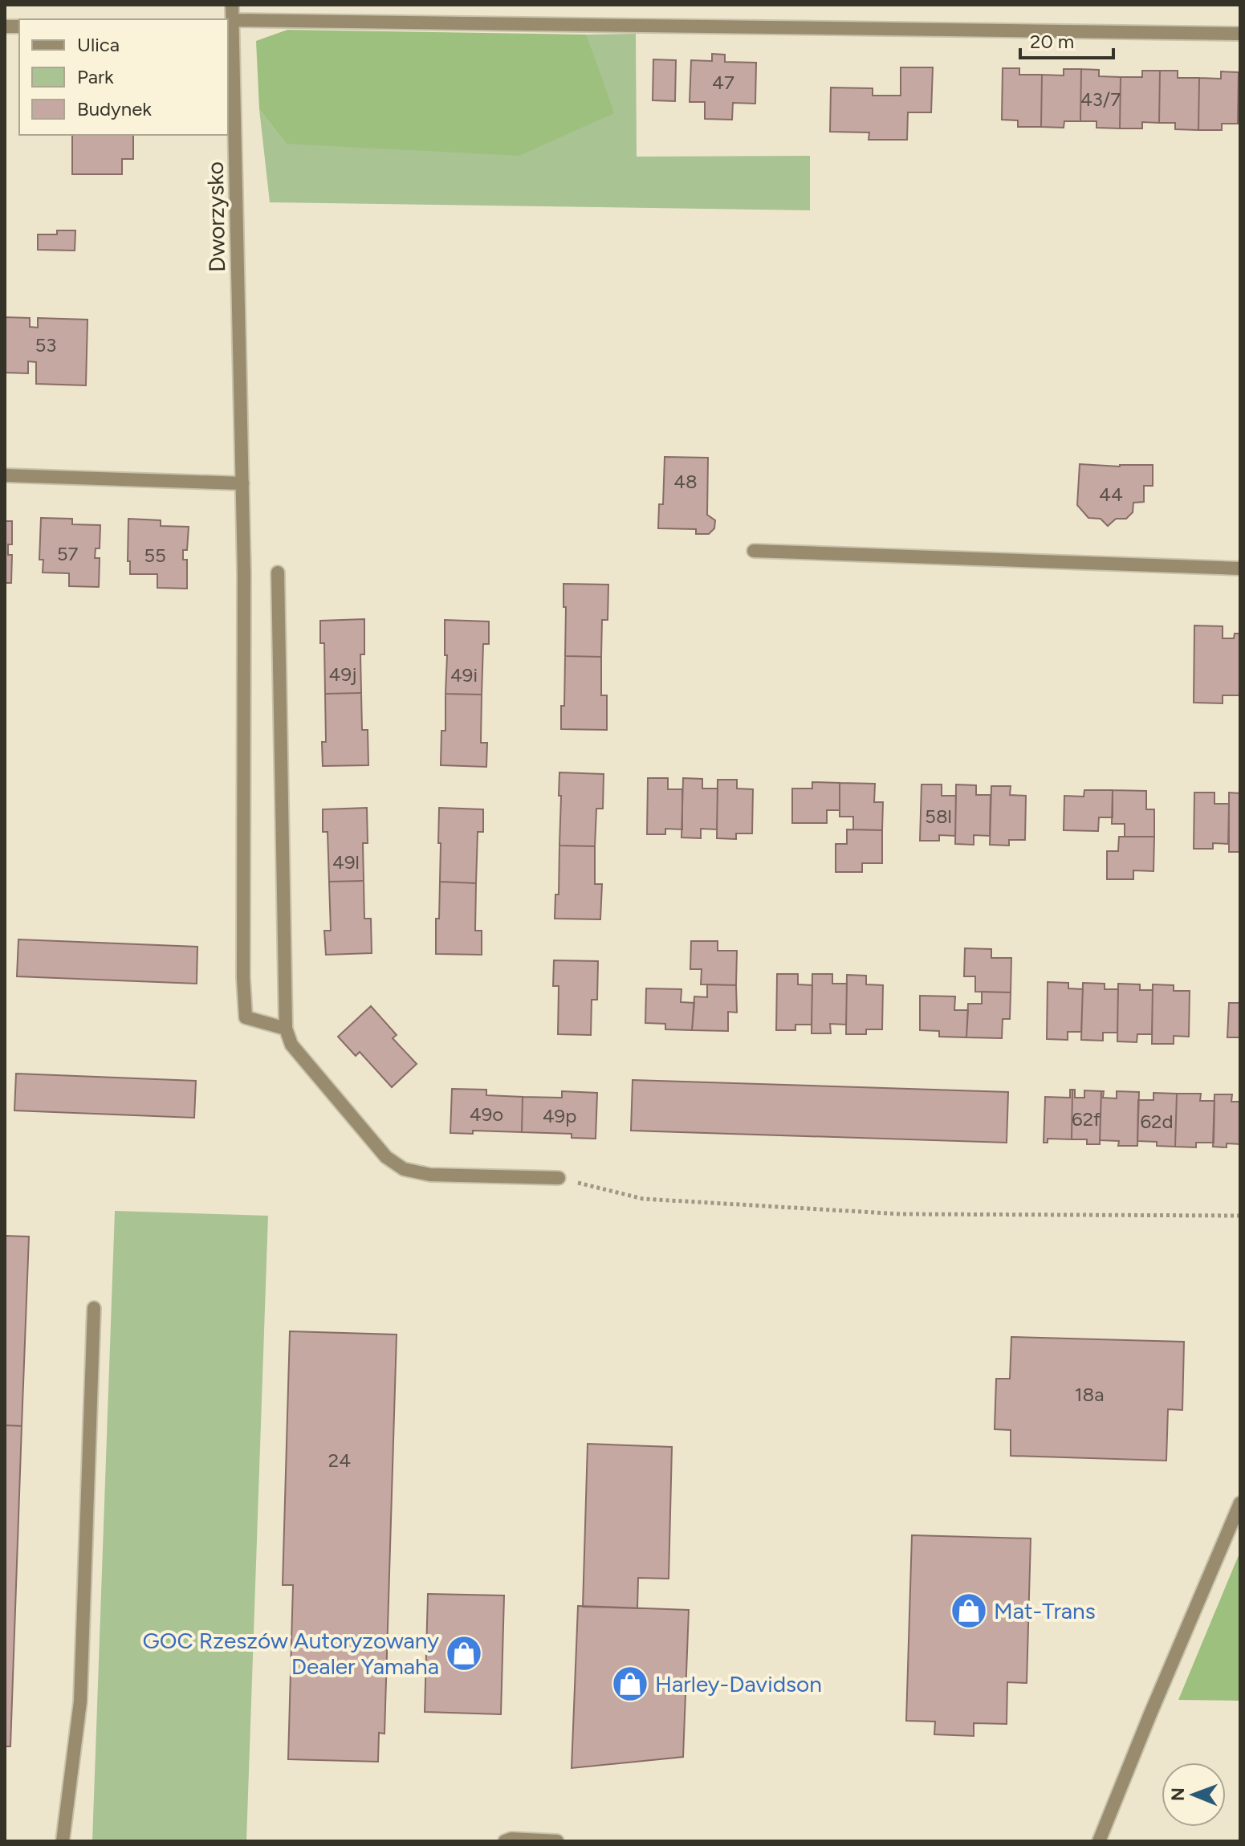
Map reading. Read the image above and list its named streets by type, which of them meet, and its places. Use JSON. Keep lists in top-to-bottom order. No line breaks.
{"streets":{"street":["Dworzysko"]},"places":{"shop":["Mat-Trans","GOC Rzeszów Autoryzowany Dealer Yamaha","Harley-Davidson"]},"house_numbers":["47","43/7","53","48","44","57","55","49j","49i","58l","49l","49o","49p","62f","62d","18a","24"],"legend":["Ulica","Park","Budynek"],"scale_bar":"20 m","north":"left"}
